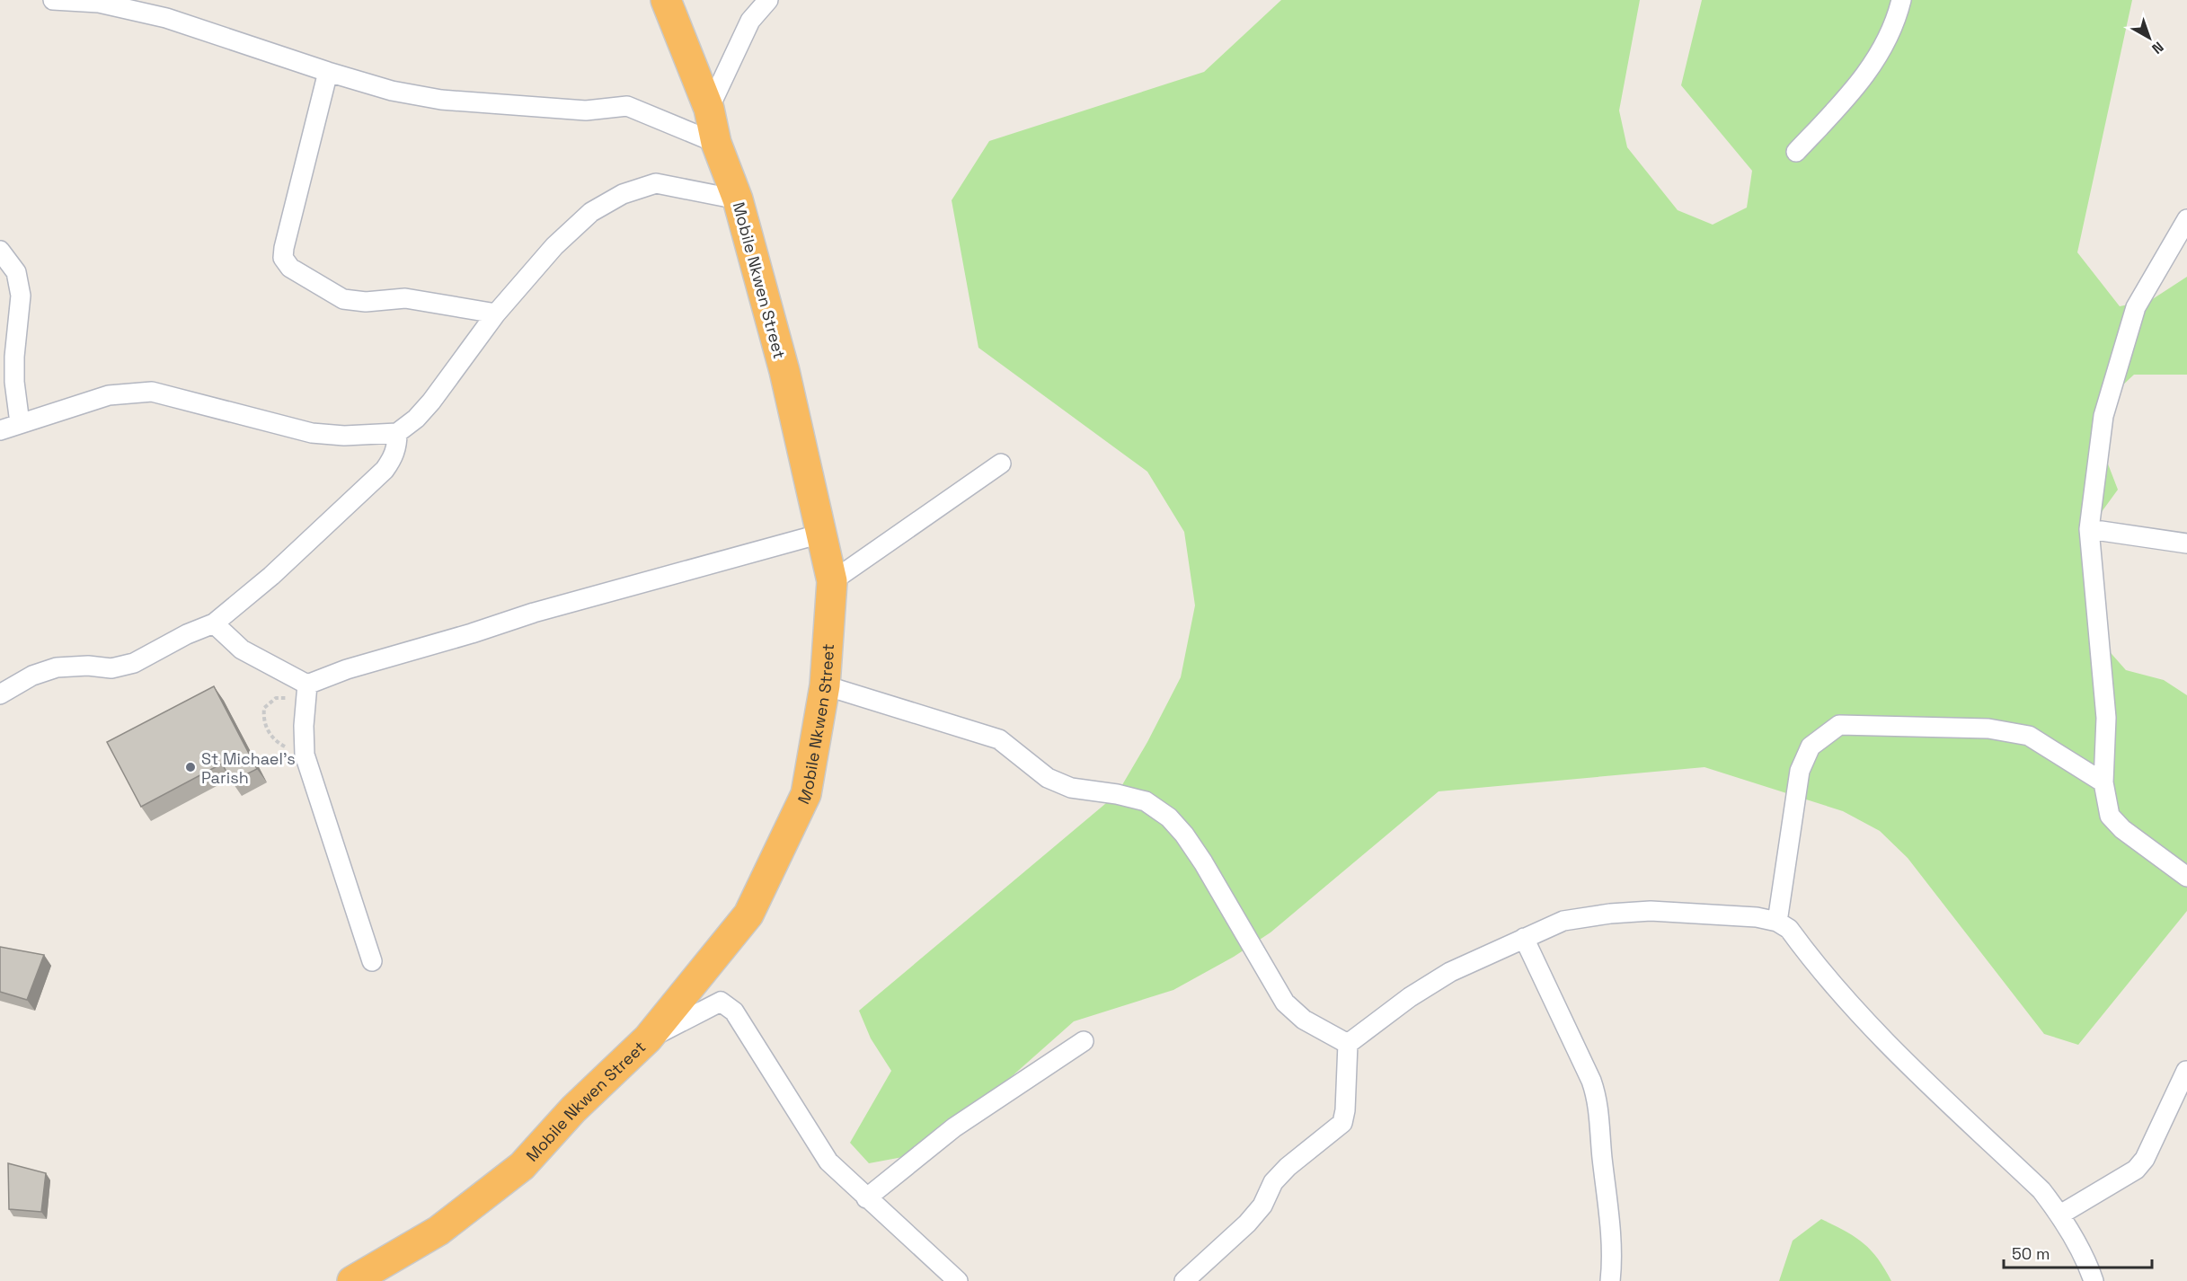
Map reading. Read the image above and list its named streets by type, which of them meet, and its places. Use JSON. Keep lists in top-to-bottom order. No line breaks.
{"streets":{"highway":["Mobile Nkwen Street"]},"places":["St Michael's Parish"],"scale_bar":"50 m","north":"bottom right"}
